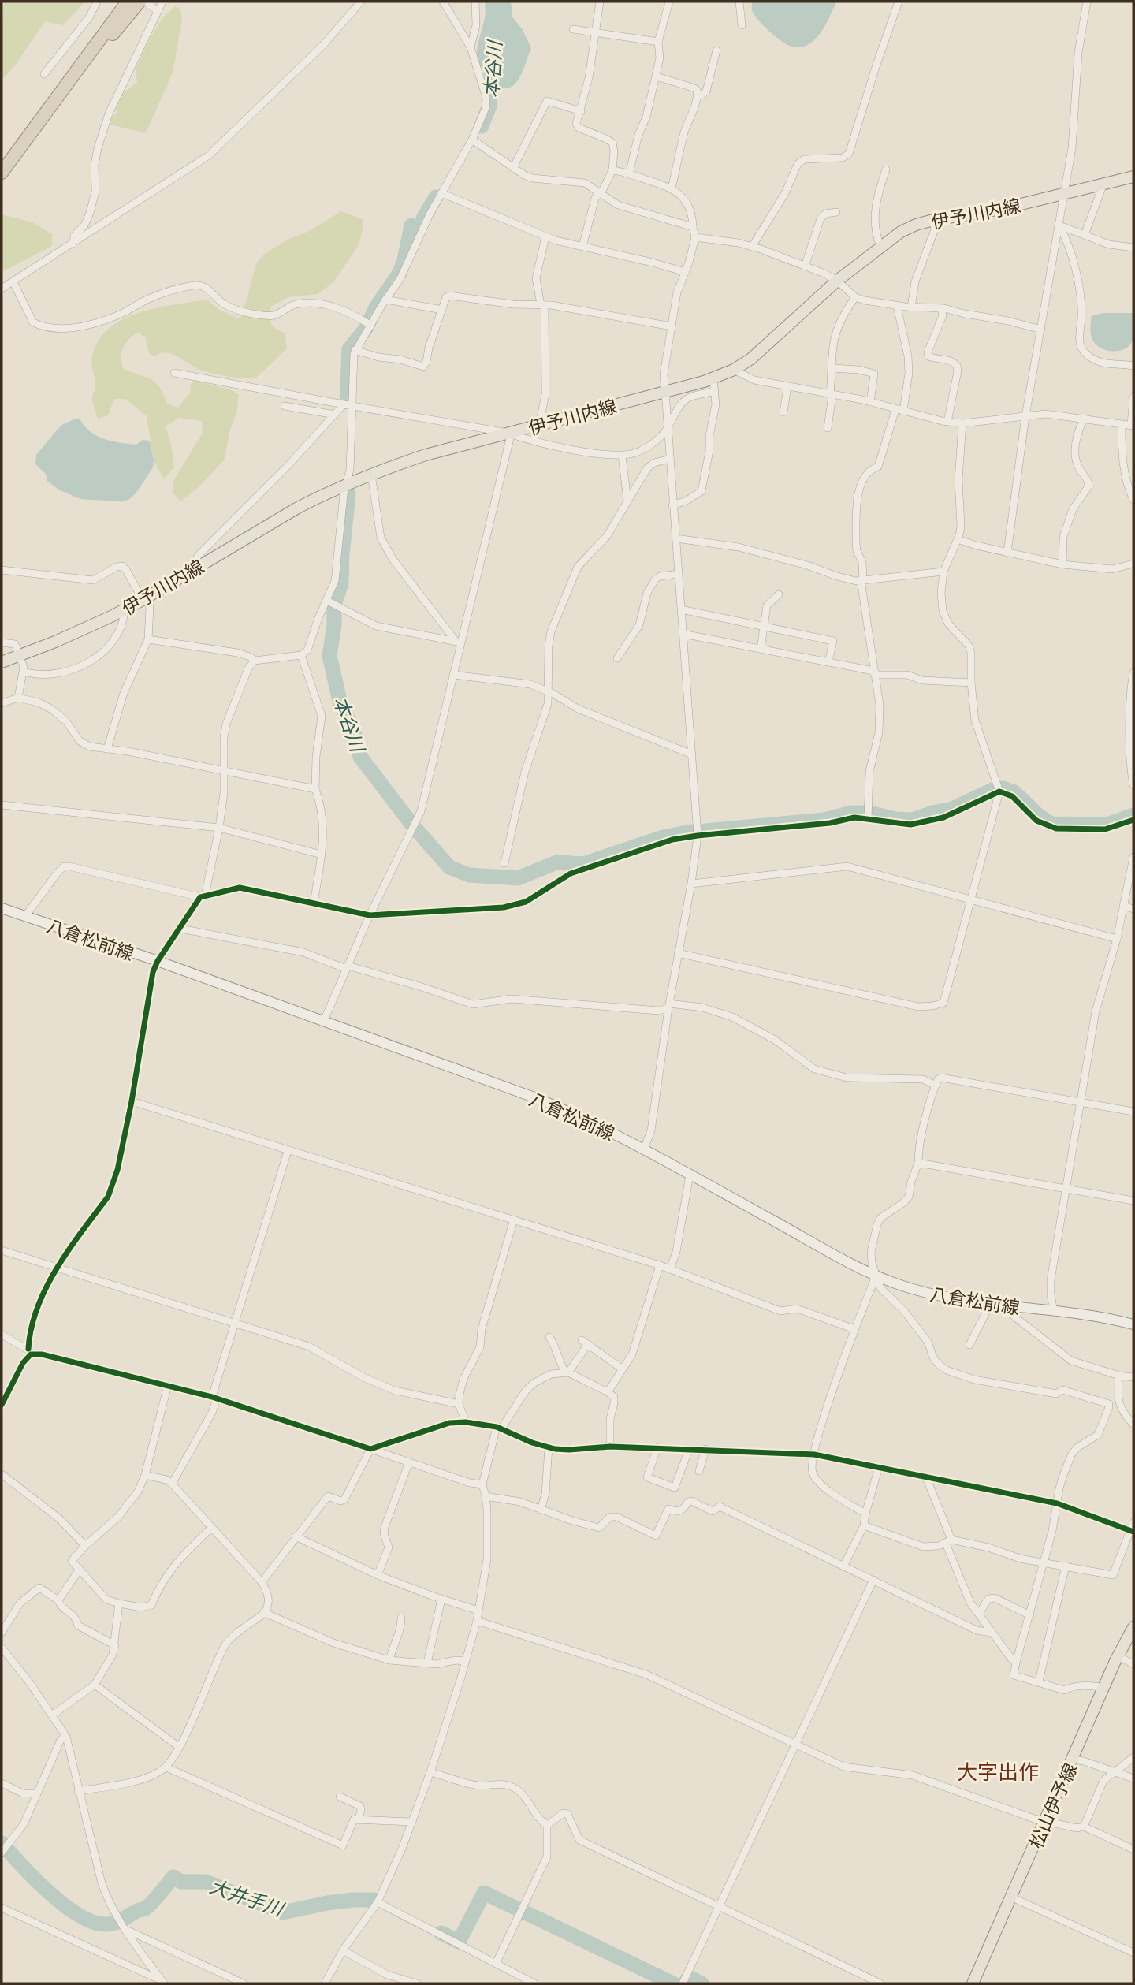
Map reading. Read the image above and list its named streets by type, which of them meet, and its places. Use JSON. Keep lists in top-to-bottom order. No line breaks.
{"streets":{"main road":["伊予川内線","八倉松前線","松山伊予線"]},"districts":["大字出作"],"water":["本谷川","大井手川"]}
